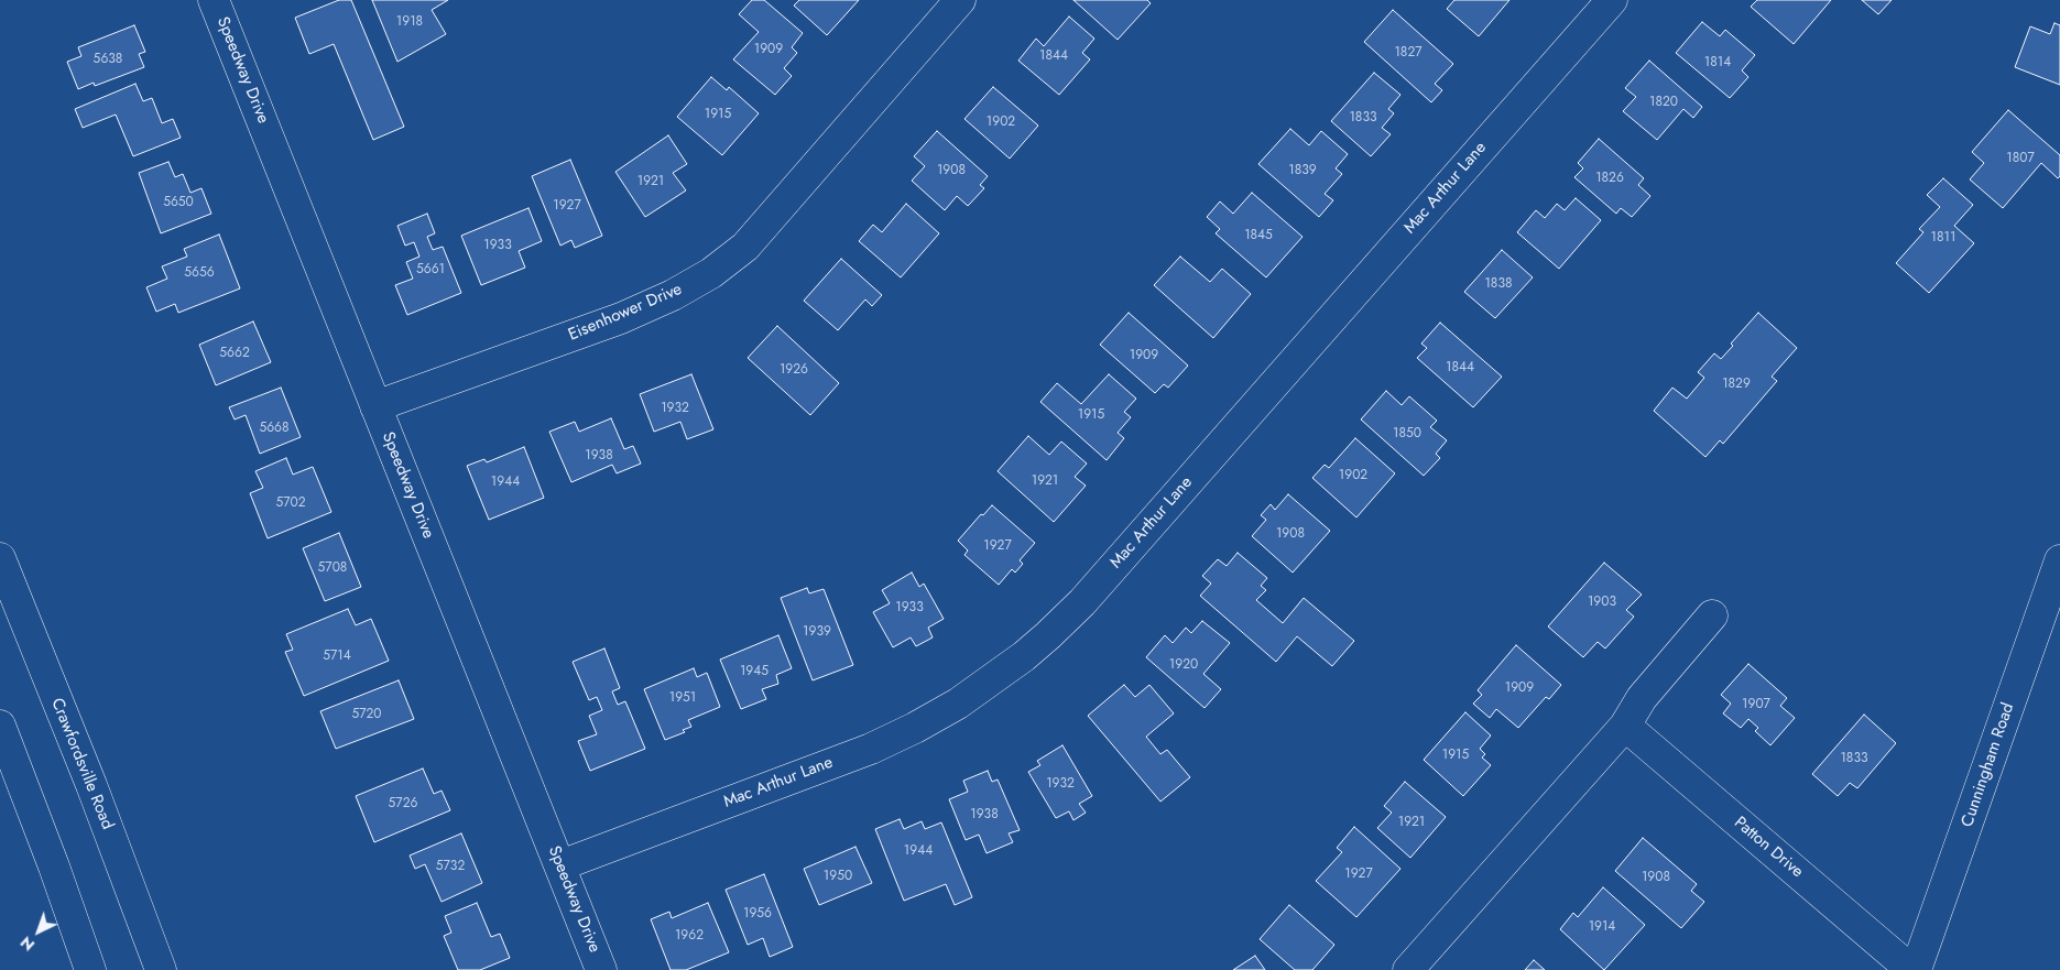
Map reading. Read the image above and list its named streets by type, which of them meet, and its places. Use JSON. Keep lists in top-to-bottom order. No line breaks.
{"streets":{"street":["Speedway Drive","Mac Arthur Lane","Eisenhower Drive","Crawfordsville Road","Cunningham Road","Patton Drive"]},"crossings":[["Speedway Drive","Mac Arthur Lane"],["Speedway Drive","Eisenhower Drive"]],"house_numbers":["1918","1909","1827","1844","5638","1814","1820","1915","1833","1902","1807","1908","1839","1826","1921","5650","1927","1845","1811","1933","5661","5656","1838","5662","1909","1844","1926","1829","1932","1915","5668","1850","1938","1902","1921","1944","5702","1908","1927","5708","1903","1933","1939","5714","1920","1945","1909","1951","1907","5720","1915","1833","1932","5726","1938","1921","1944","5732","1927","1950","1908","1956","1914","1962"],"north":"bottom left"}
